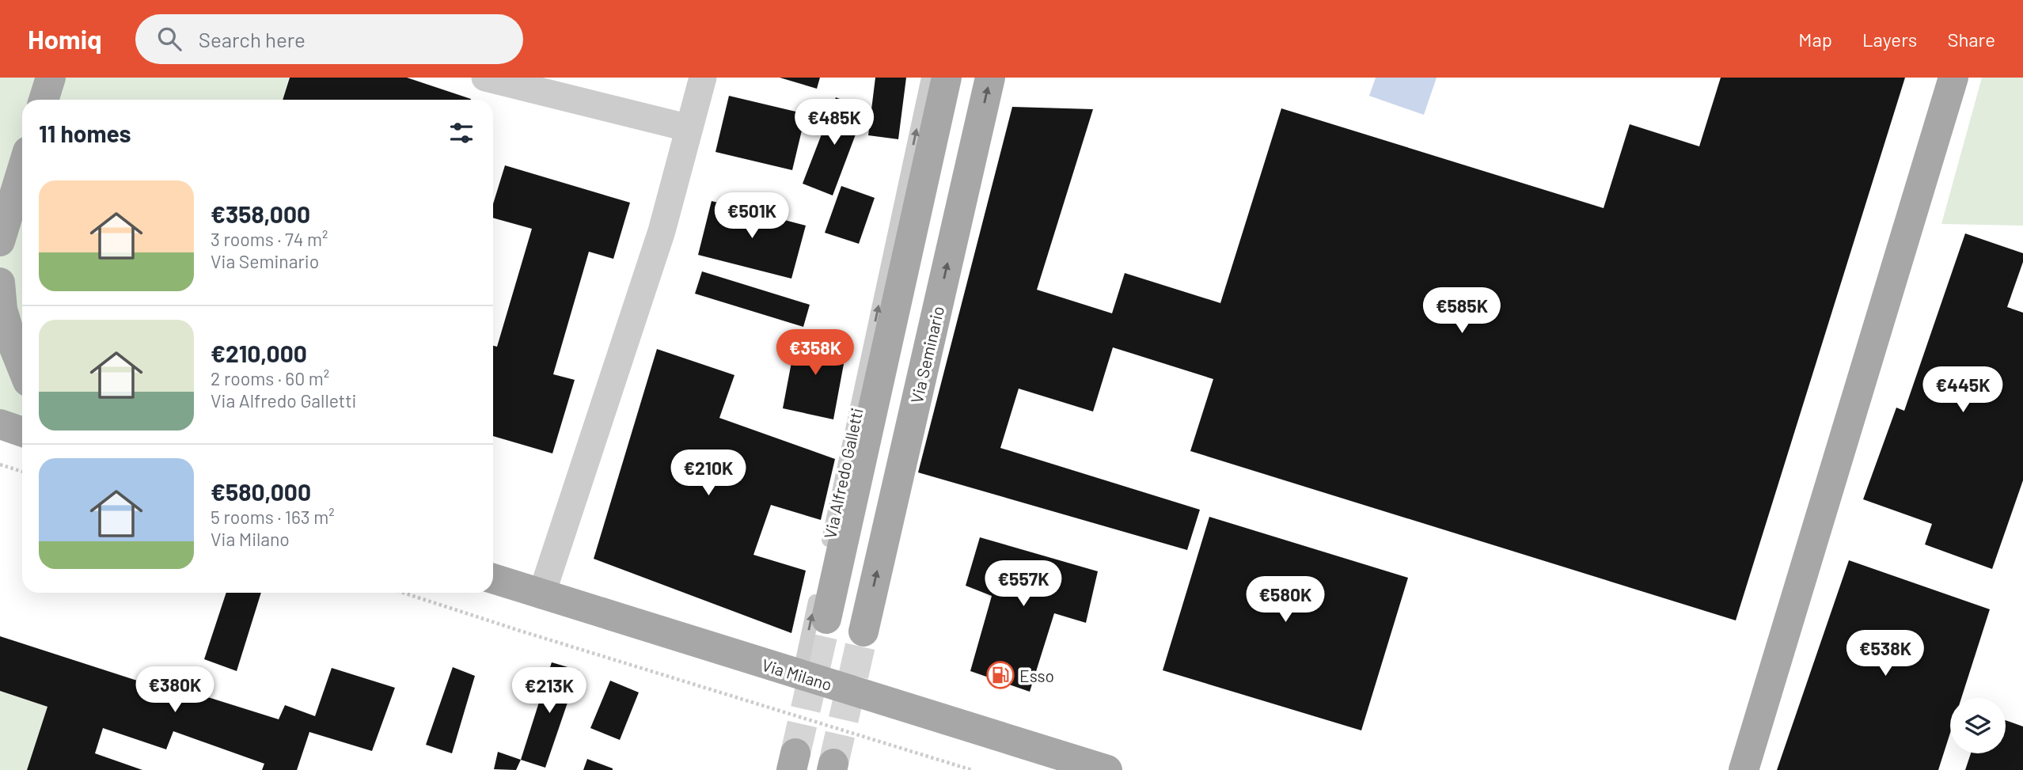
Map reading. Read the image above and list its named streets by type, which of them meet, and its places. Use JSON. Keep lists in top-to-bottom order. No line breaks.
{"streets":{"main road":["Via Seminario","Via Milano"],"lane":["Via Alfredo Galletti"]},"one_way":["Via Alfredo Galletti"],"places":{"fuel station":["Esso"]},"page":{"header":"Homiq","search":"Search here","nav":["Map","Layers","Share"],"price":["€485K","€501K","€585K","€358K","€445K","€210K","€557K","€580K","€538K","€380K","€213K"],"heading":"11 homes","list":[{"name":"€358,000","note":"3 rooms · 74 m² · Via Seminario"},{"name":"€210,000","note":"2 rooms · 60 m² · Via Alfredo Galletti"},{"name":"€580,000","note":"5 rooms · 163 m² · Via Milano"}]}}
